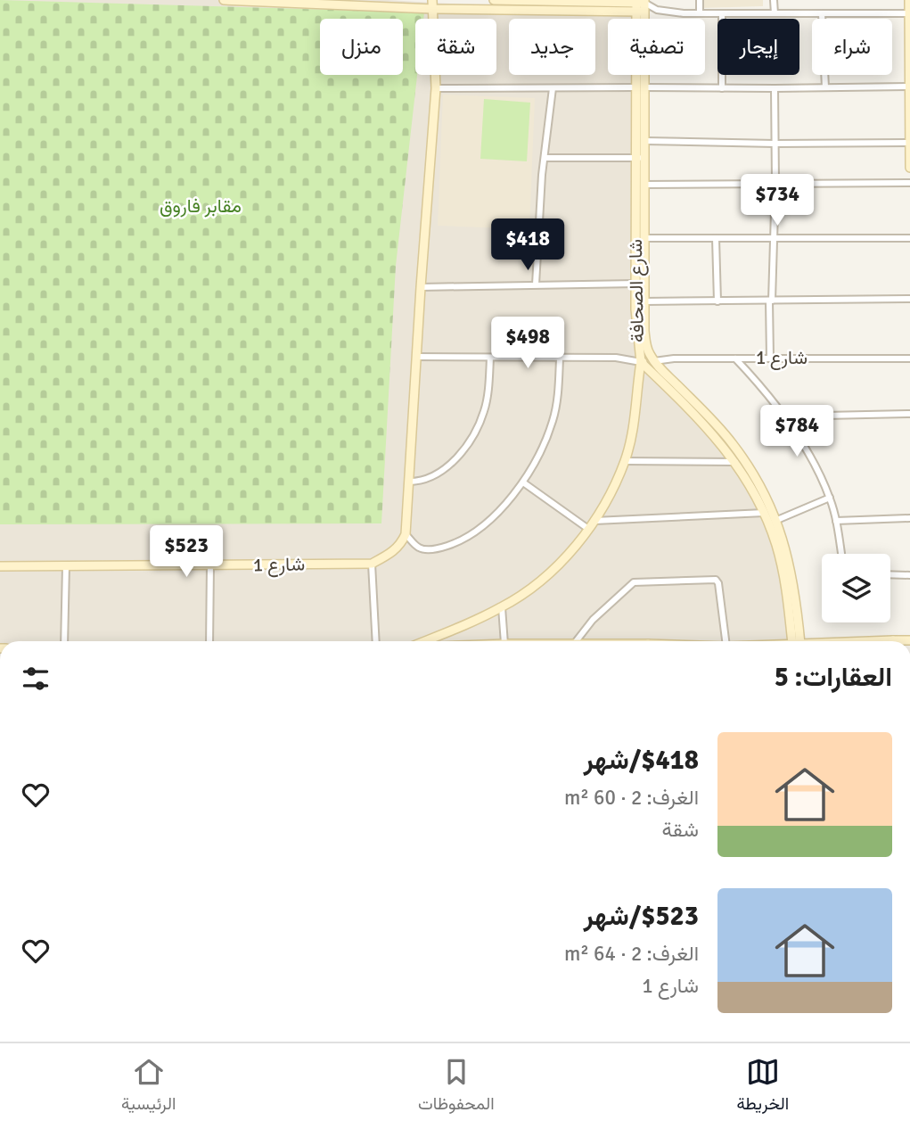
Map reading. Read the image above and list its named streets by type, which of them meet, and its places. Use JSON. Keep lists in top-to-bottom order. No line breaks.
{"streets":{"street":["شارع الصحافة","شارع 1"]},"crossings":[["شارع الصحافة","شارع 1"]],"parks":["مقابر فاروق"],"page":{"chip":["شراء","إيجار","تصفية","جديد","شقة","منزل"],"price":["$734","$418","$498","$784","$523"],"heading":"العقارات: 5","list":[{"name":"$418/شهر","note":"الغرف: 2 · 60 m² · شقة"},{"name":"$523/شهر","note":"الغرف: 2 · 64 m² · شارع 1"}],"tabs":["الخريطة","المحفوظات","الرئيسية"]}}
